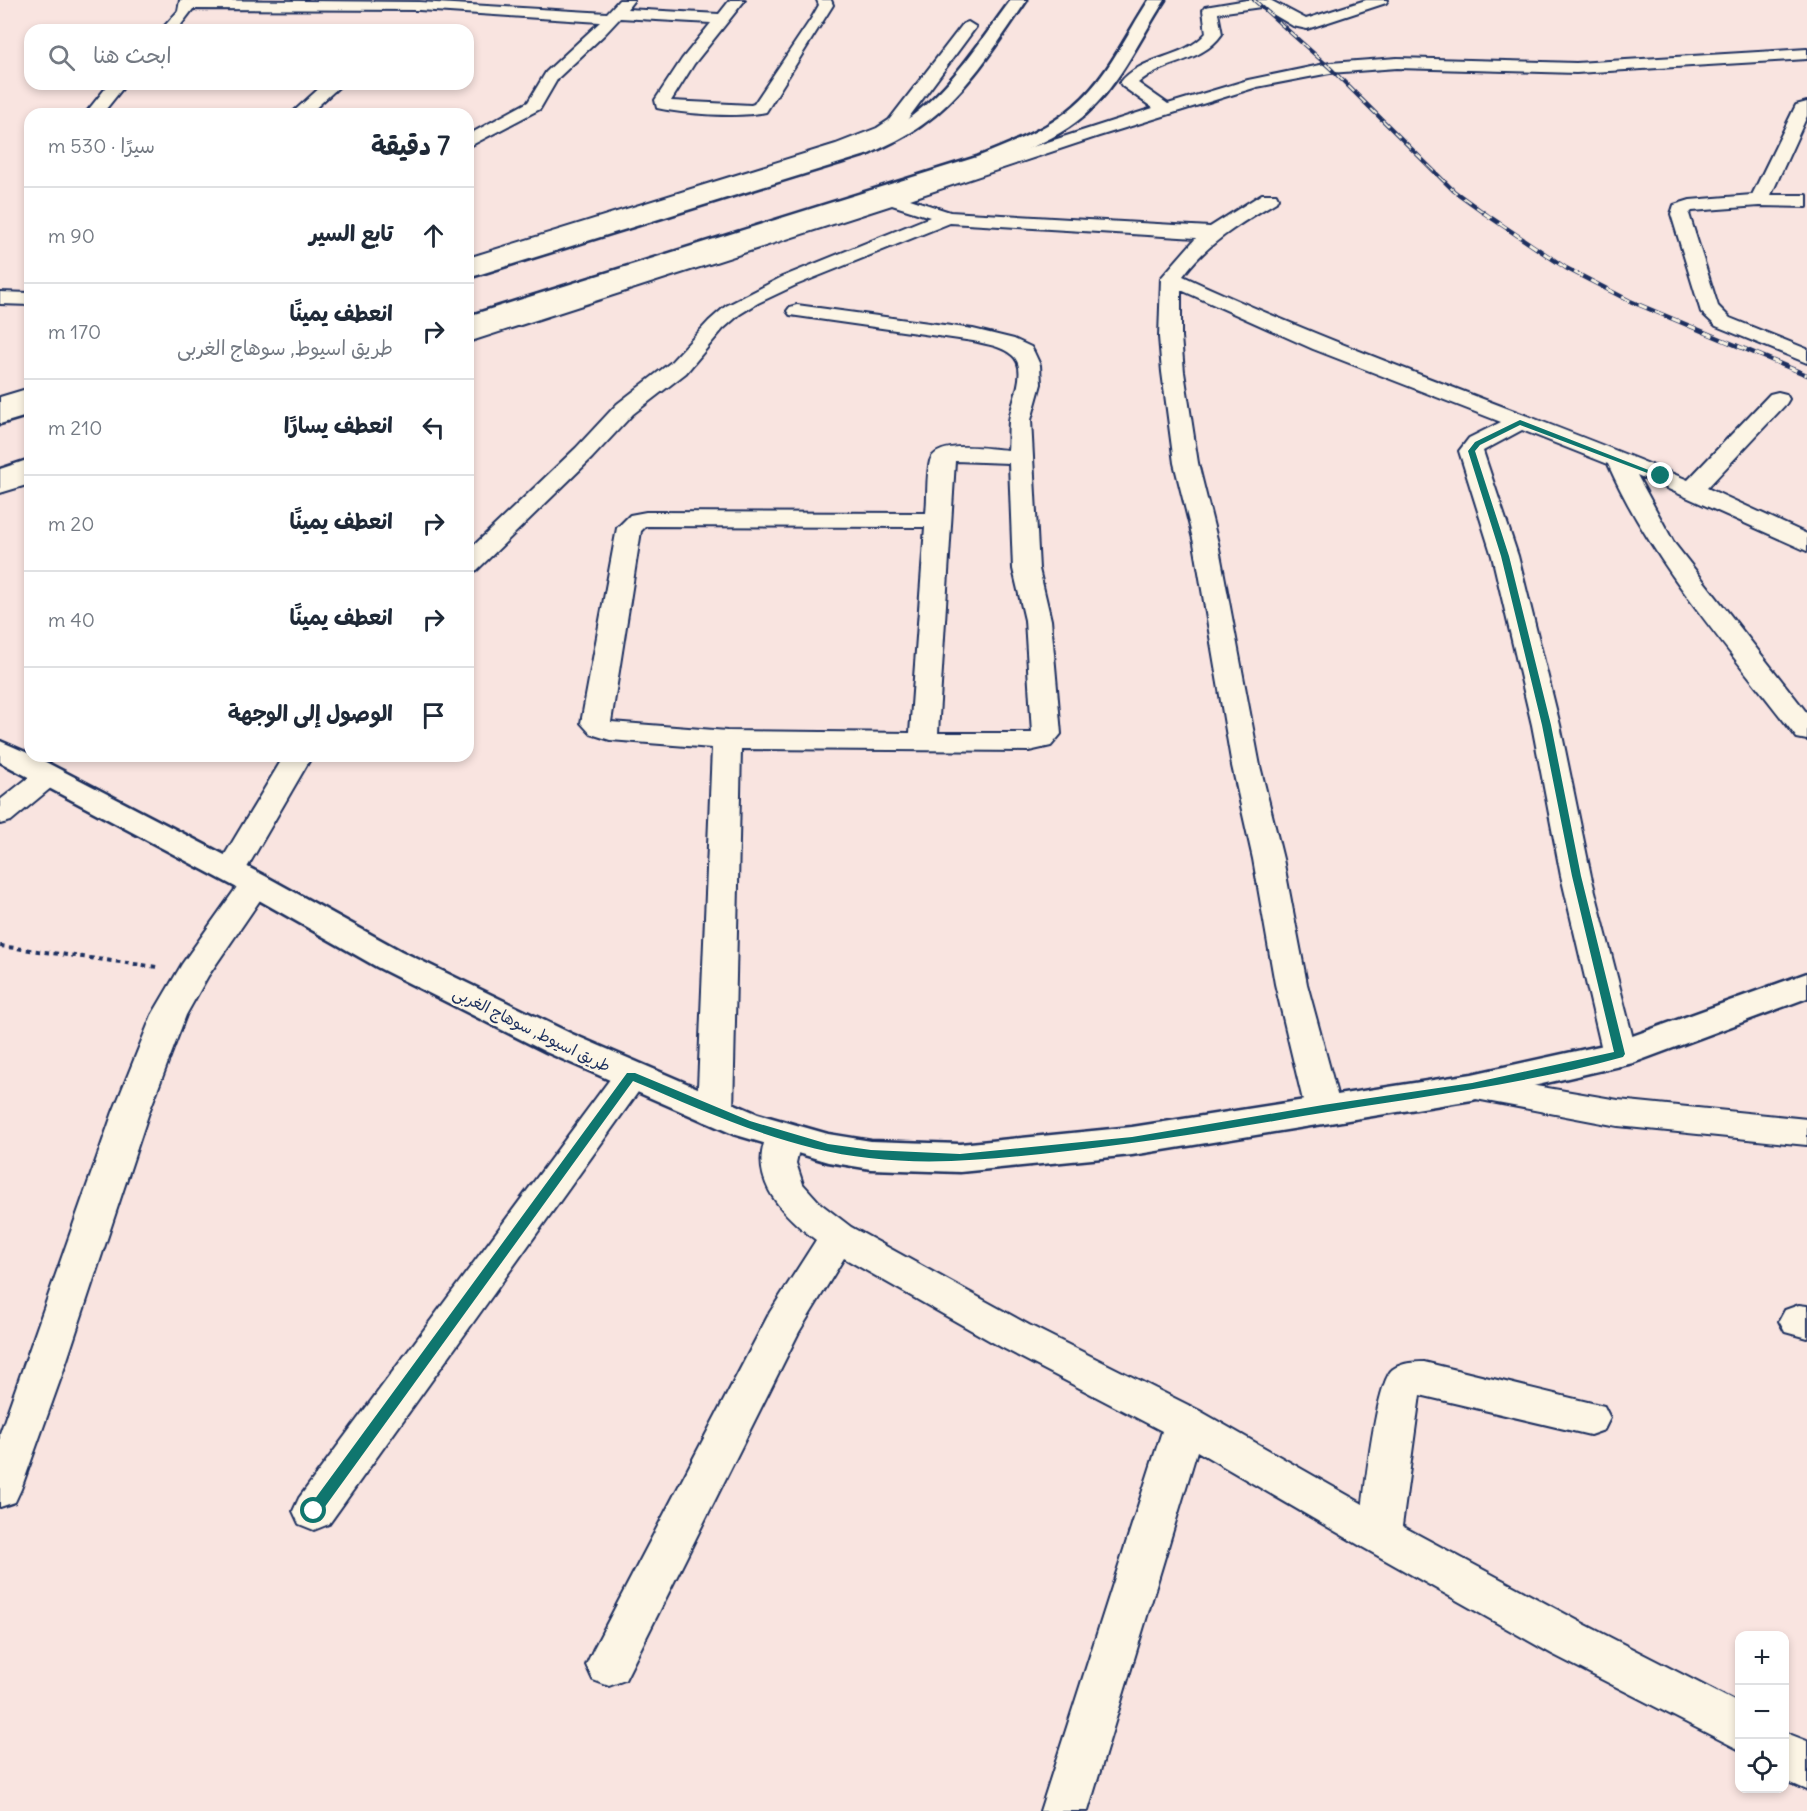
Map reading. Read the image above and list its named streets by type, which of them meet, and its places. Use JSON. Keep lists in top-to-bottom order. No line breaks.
{"streets":{"main road":["طريق اسيوط, سوهاج الغربى"]},"page":{"search":"ابحث هنا","heading":["7 دقيقة","سيرًا · 530 m"],"list":[["تابع السير","90 m"],["انعطف يمينًا","طريق اسيوط, سوهاج الغربى","170 m"],["انعطف يسارًا","210 m"],["انعطف يمينًا","20 m"],["انعطف يمينًا","40 m"],"الوصول إلى الوجهة"],"map_buttons":["+","−"]}}
